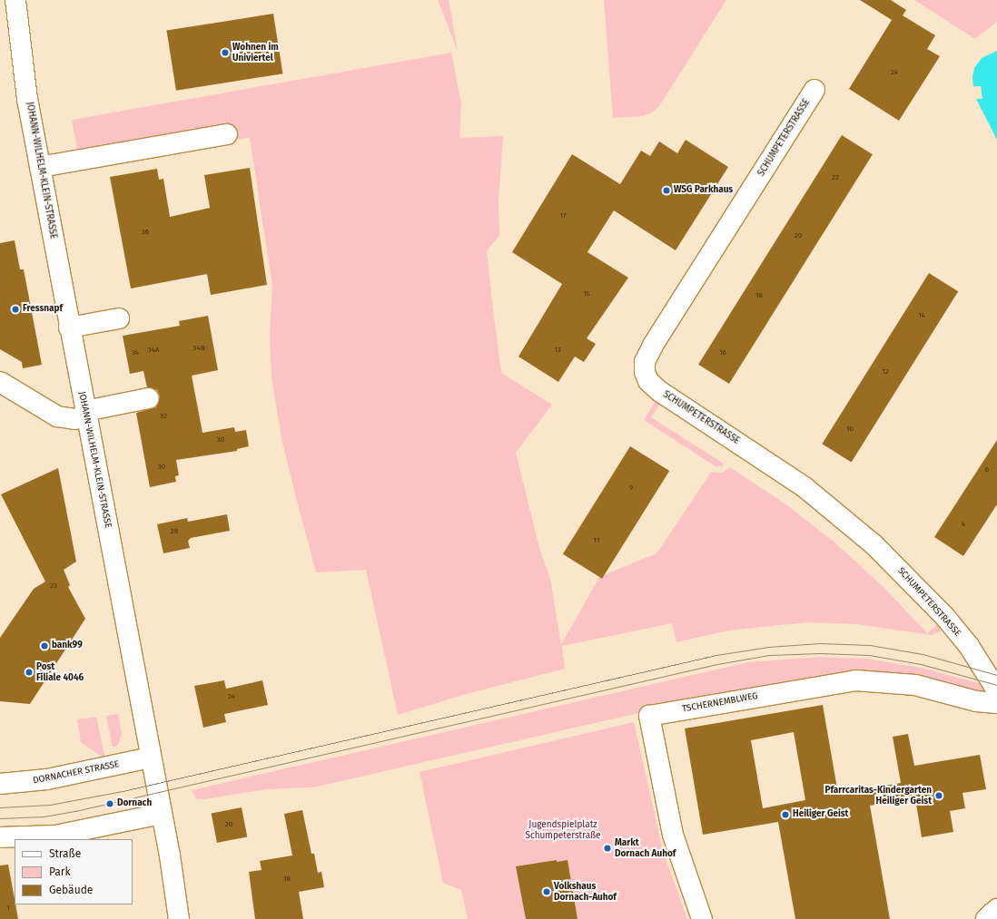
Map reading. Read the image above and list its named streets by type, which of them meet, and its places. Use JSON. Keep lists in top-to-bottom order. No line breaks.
{"streets":{"street":["SCHUMPETERSTRASSE","JOHANN-WILHELM-KLEIN-STRASSE","TSCHERNEMBLWEG","DORNACHER STRASSE"]},"crossings":[["JOHANN-WILHELM-KLEIN-STRASSE","DORNACHER STRASSE"]],"parks":["Jugendspielplatz Schumpeterstraße"],"places":["Wohnen im Univiertel","WSG Parkhaus","Fressnapf","bank99","Post Filiale 4046","Pfarrcaritas-Kindergarten Heiliger Geist","Dornach","Heiliger Geist","Markt Dornach Auhof","Volkshaus Dornach-Auhof"],"house_numbers":["24","22","17","36","20","15","18","14","34B","34A","13","34","16","12","32","10","30","30","6","9","4","28","11","23","24","20","18","1"],"legend":["Straße","Park","Gebäude"]}
